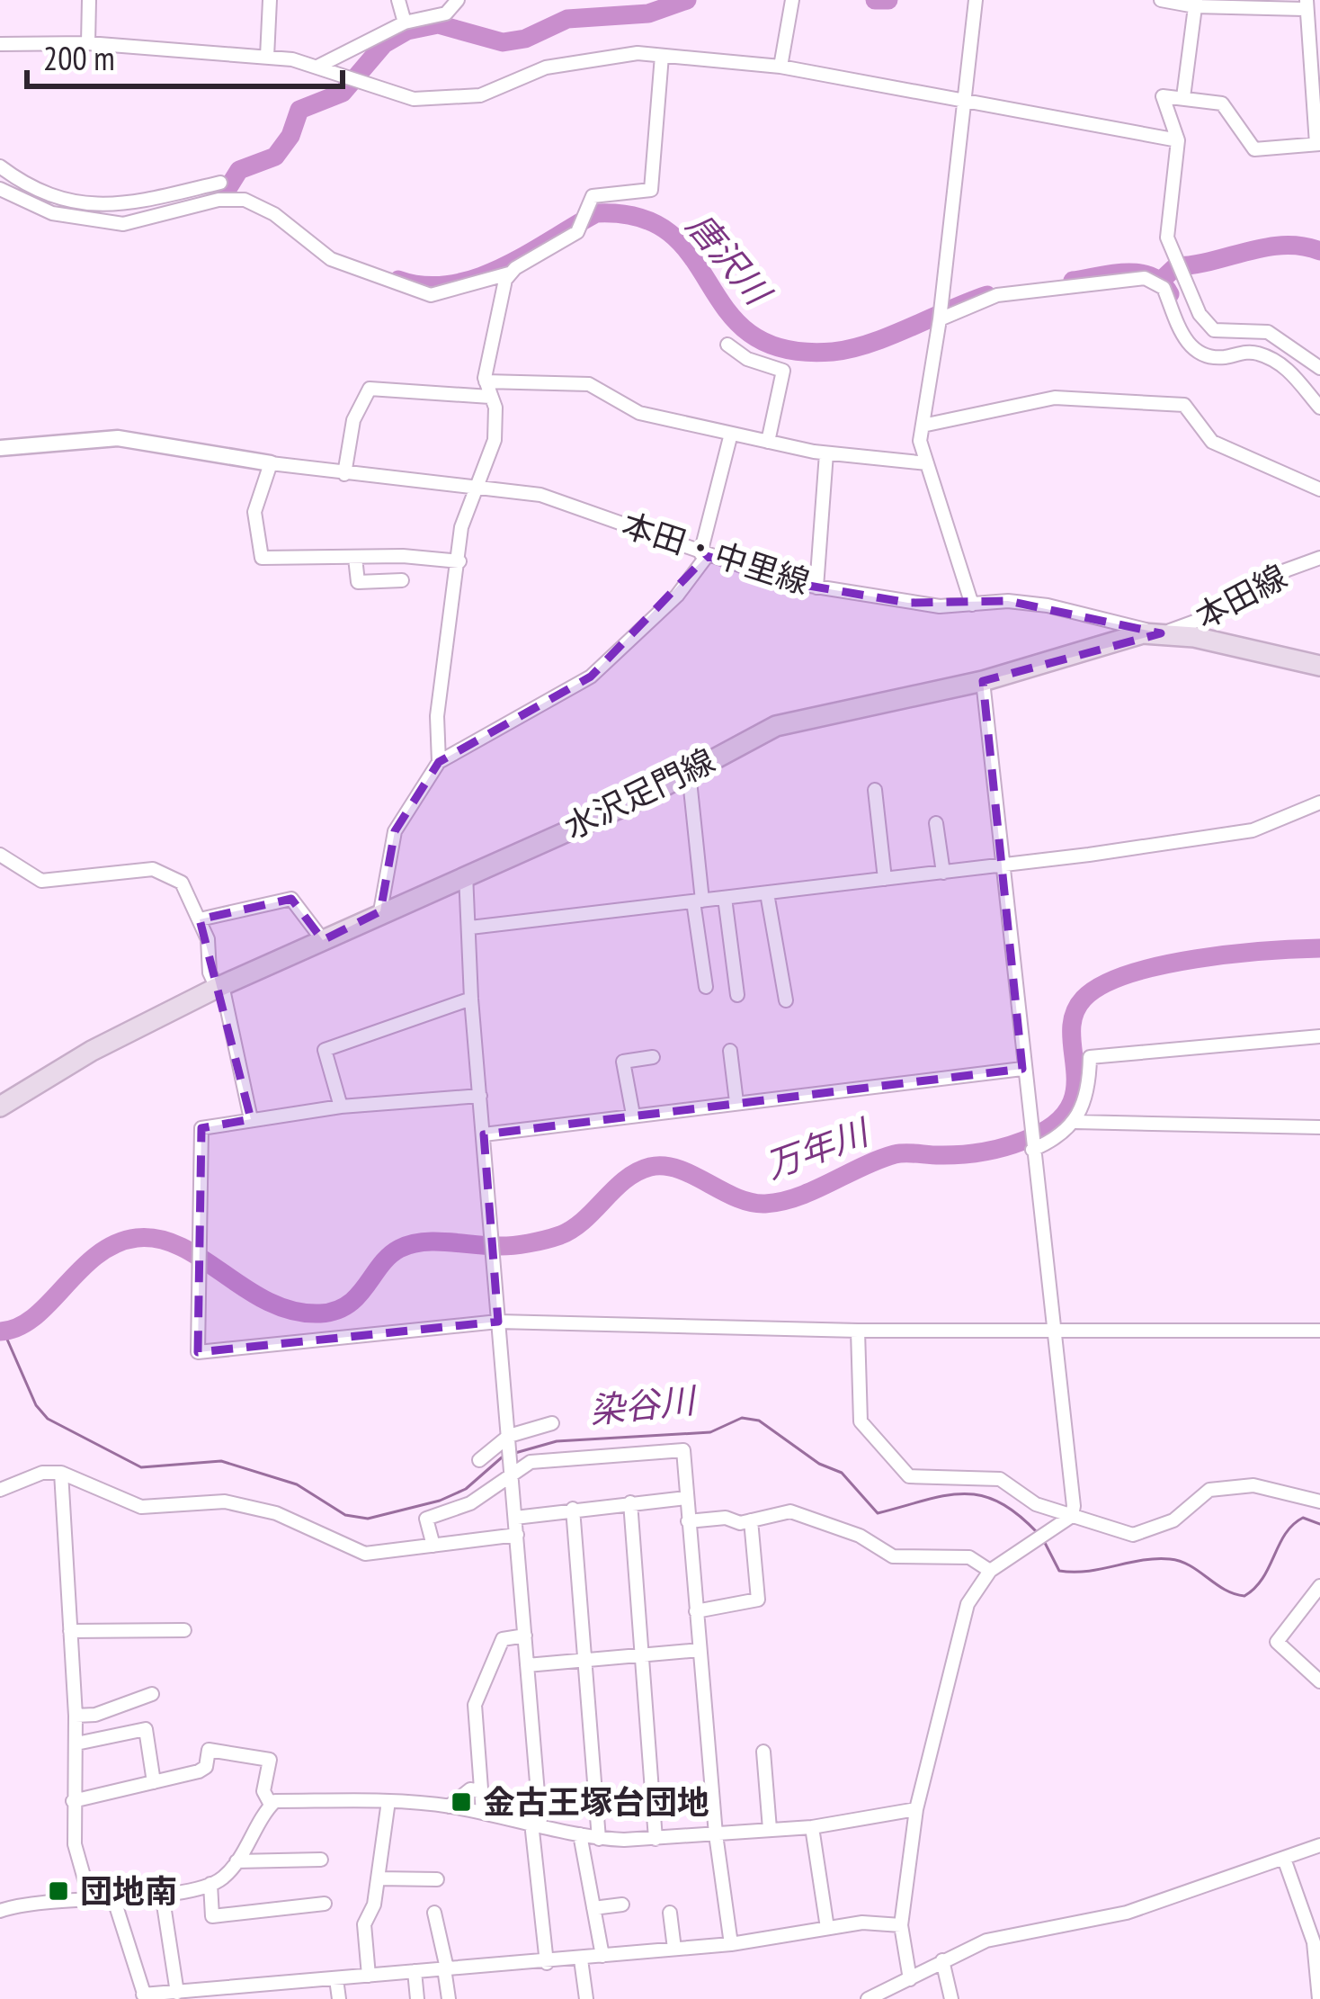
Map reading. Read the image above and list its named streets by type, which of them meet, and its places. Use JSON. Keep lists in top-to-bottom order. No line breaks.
{"streets":{"main road":["水沢足門線"],"street":["本田・中里線","本田線"]},"crossings":[["本田・中里線","本田線"],["本田・中里線","水沢足門線"],["本田線","水沢足門線"]],"water":["唐沢川","万年川","染谷川"],"places":{"transit":["金古王塚台団地","団地南"]},"scale_bar":"200 m"}
